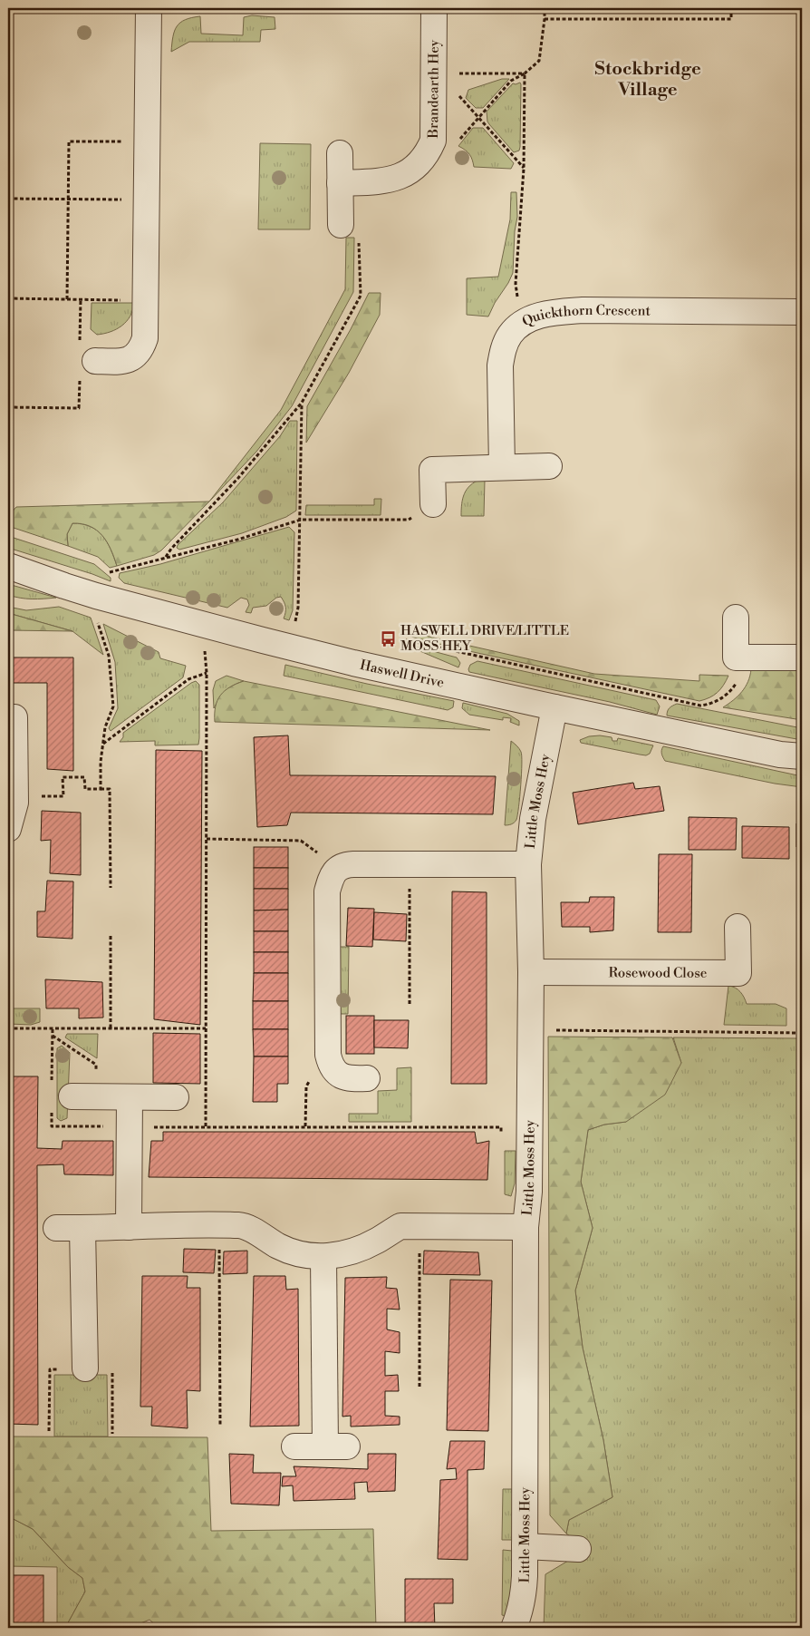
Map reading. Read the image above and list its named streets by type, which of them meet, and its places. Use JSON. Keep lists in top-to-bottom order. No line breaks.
{"streets":{"street":["Brandearth Hey","Quickthorn Crescent","Haswell Drive","Little Moss Hey","Rosewood Close"]},"crossings":[["Haswell Drive","Little Moss Hey"],["Little Moss Hey","Rosewood Close"]],"districts":["Stockbridge Village"],"places":{"bus stop":["HASWELL DRIVE/LITTLE MOSS HEY"]}}
